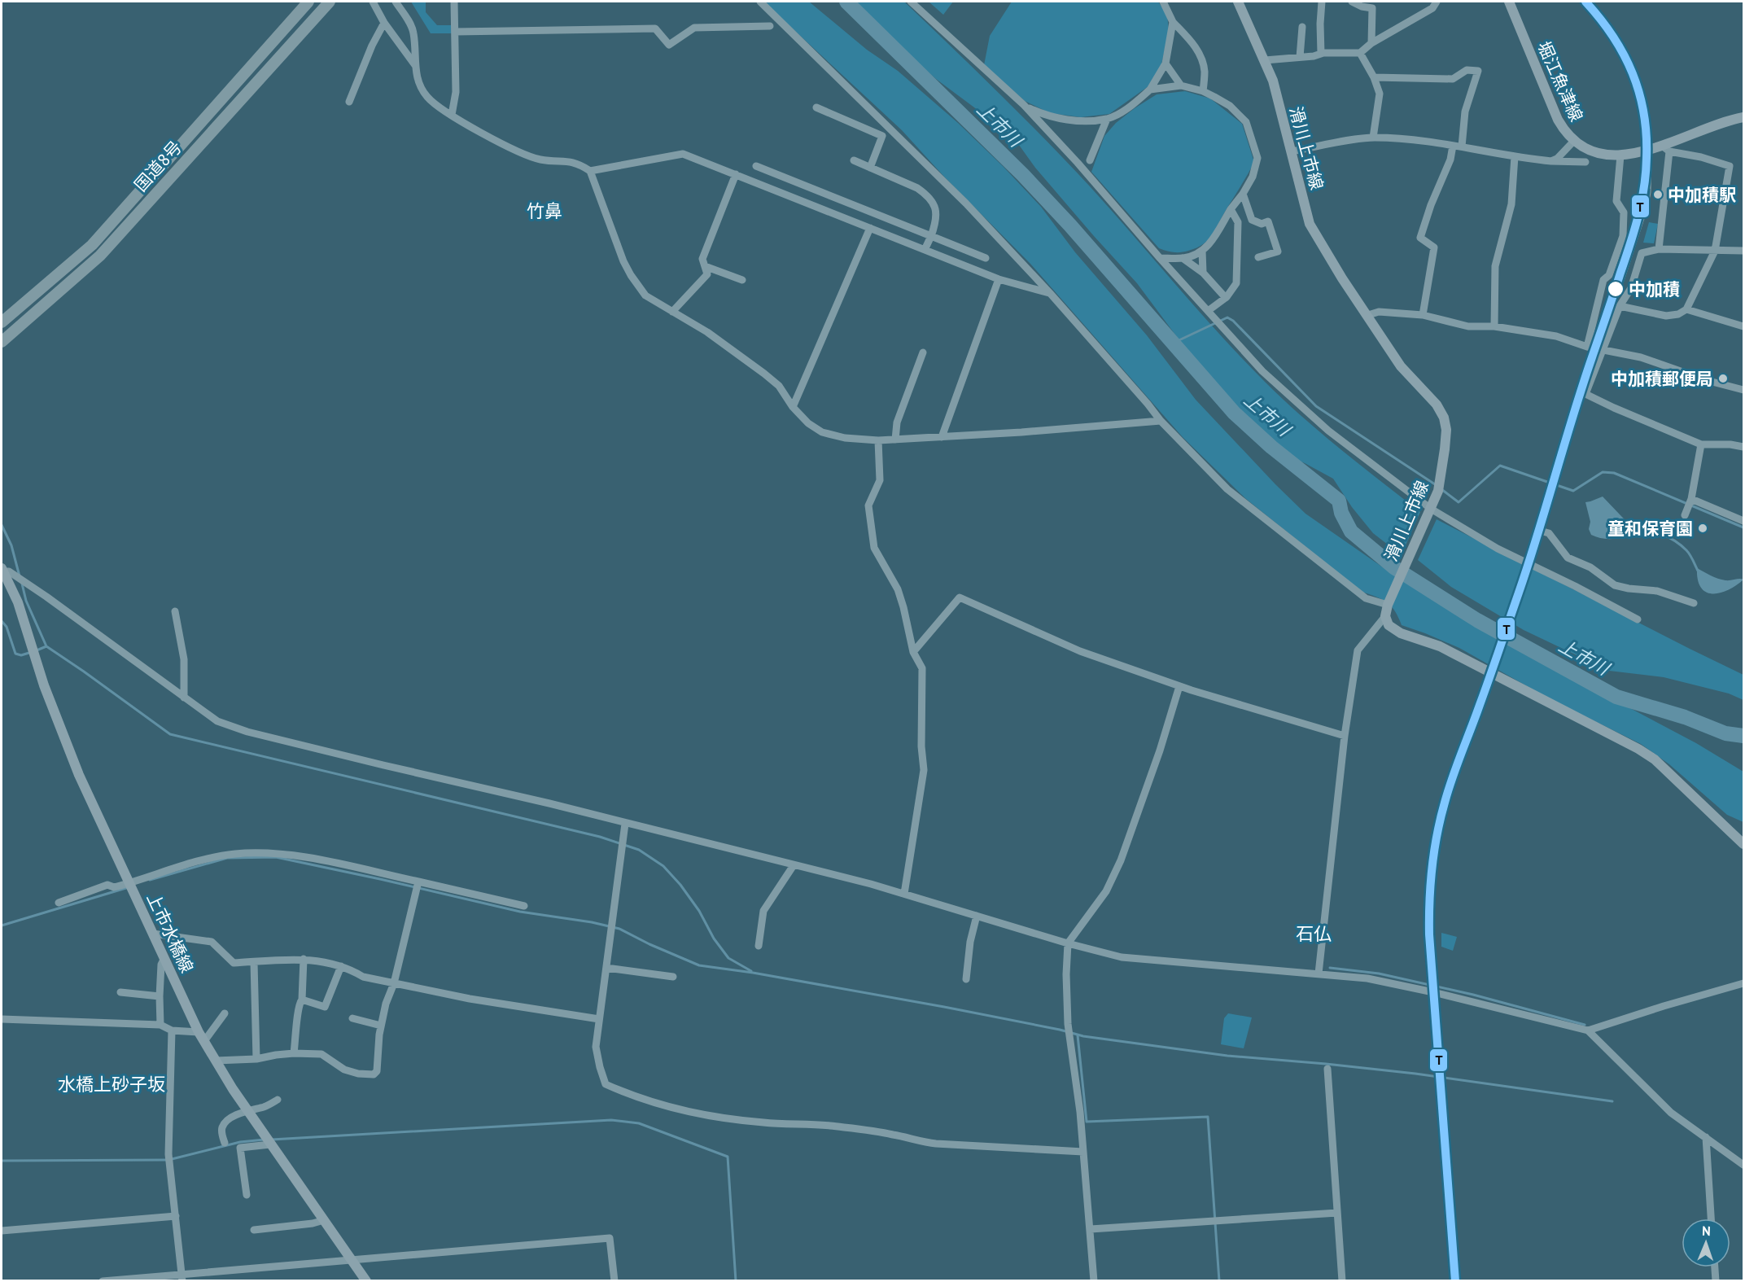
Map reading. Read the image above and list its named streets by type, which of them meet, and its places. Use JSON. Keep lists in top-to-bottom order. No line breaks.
{"streets":{"highway":["国道8号"],"main road":["堀江魚津線","滑川上市線","上市水橋線"]},"districts":["竹鼻","石仏","水橋上砂子坂"],"water":["上市川"],"places":["中加積駅","中加積","中加積郵便局","童和保育園"],"lines":["transit line T"],"north":"top"}
